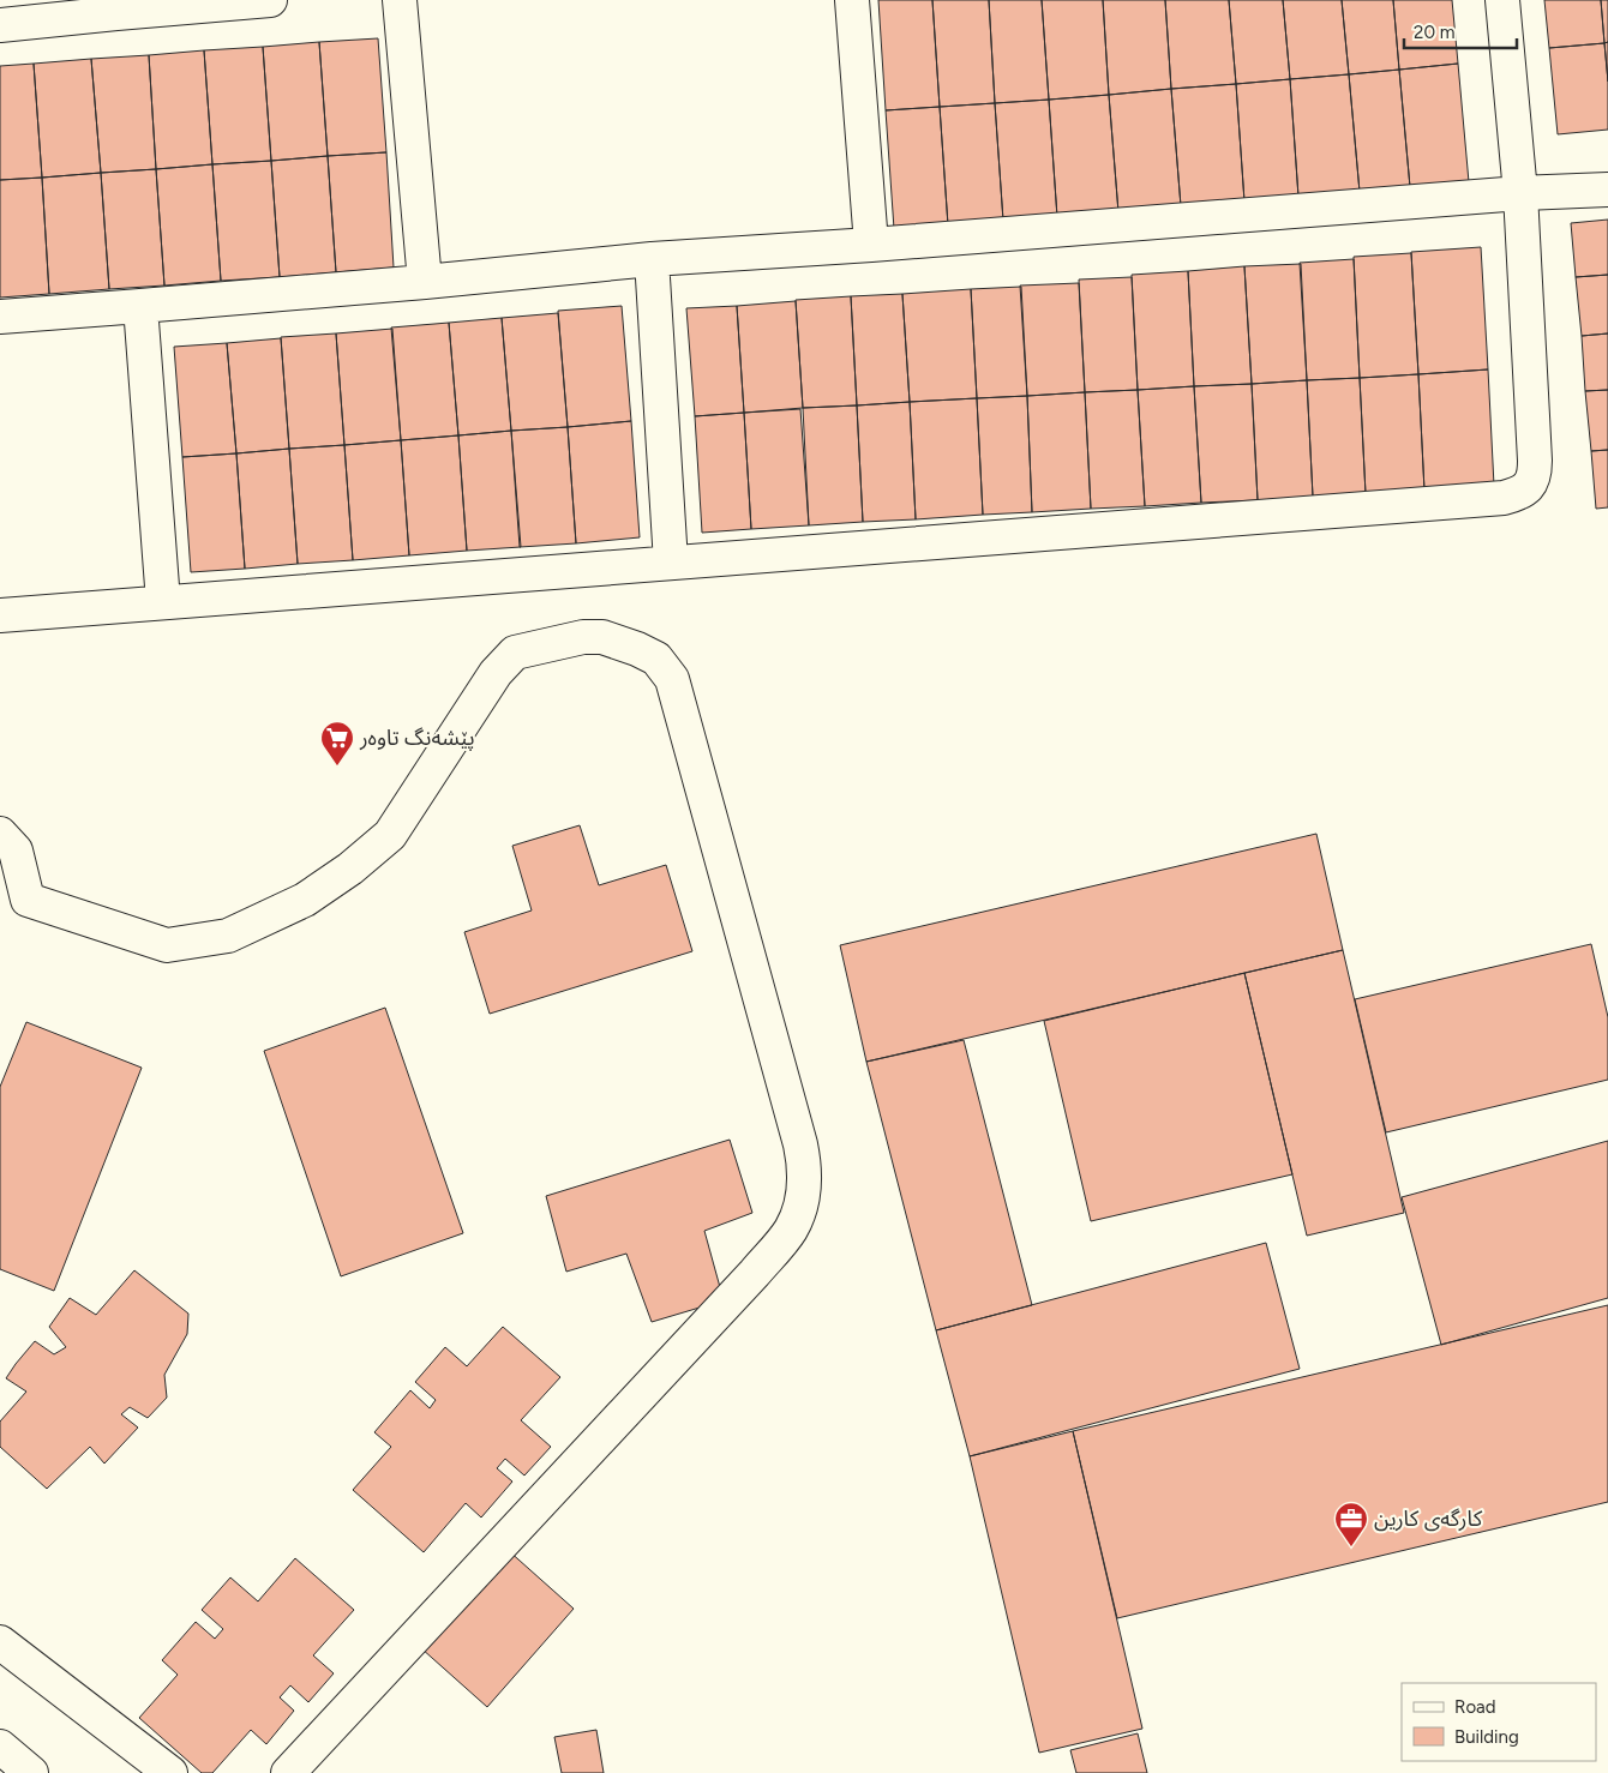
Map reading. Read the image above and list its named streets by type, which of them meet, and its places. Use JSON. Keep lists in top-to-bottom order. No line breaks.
{"places":{"supermarket":["پێشەنگ تاوەر"],"office":["کارگەی کارین"]},"legend":["Road","Building"],"scale_bar":"20 m"}
